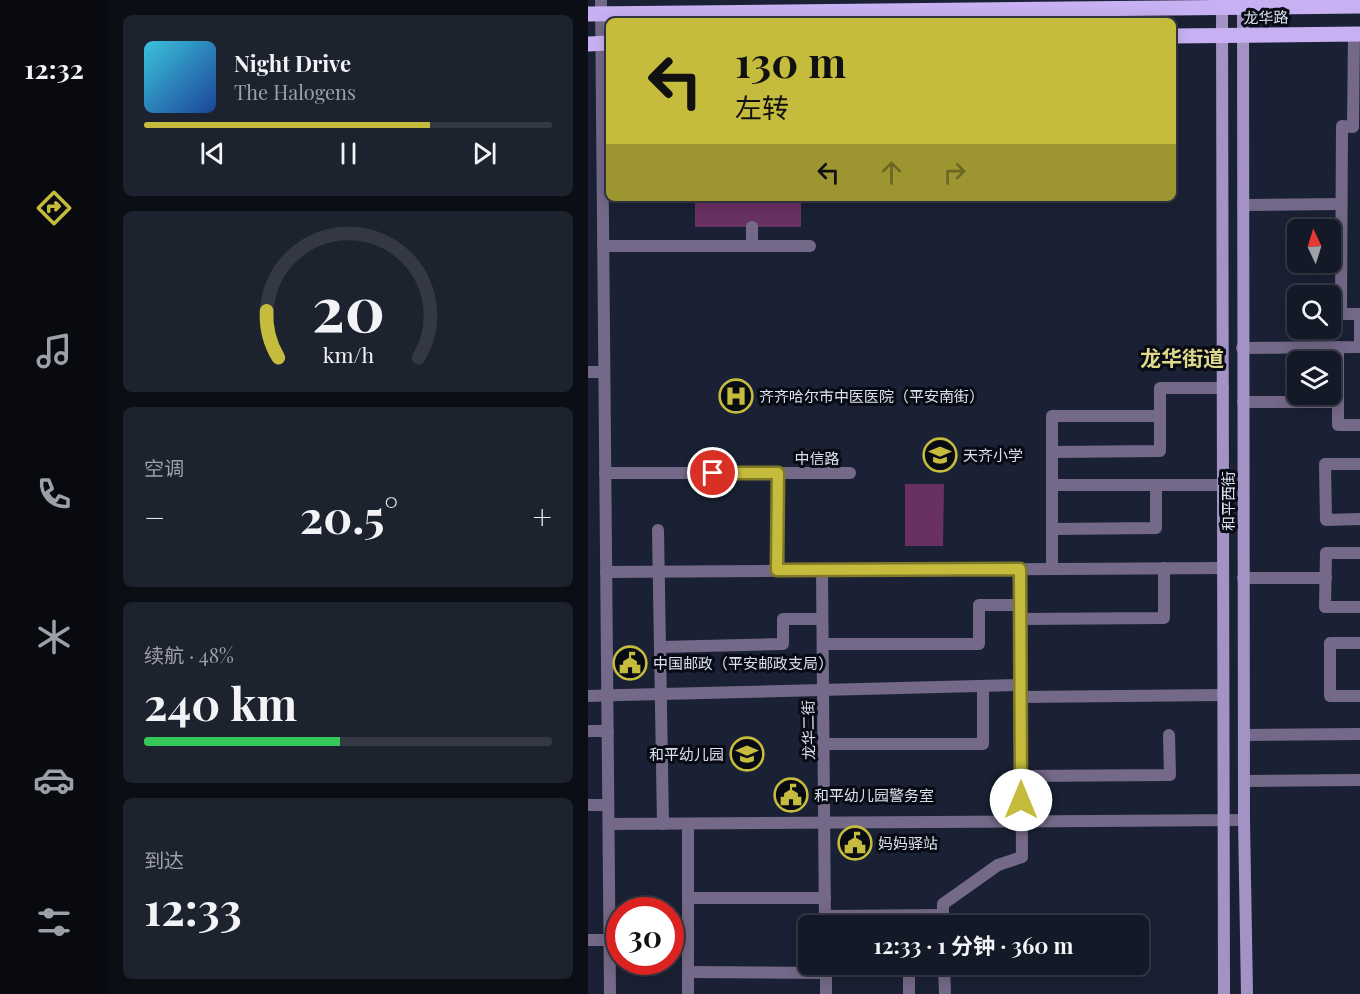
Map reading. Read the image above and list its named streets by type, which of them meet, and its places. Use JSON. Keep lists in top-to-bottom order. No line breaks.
{"streets":{"main road":["龙华路","和平西街"],"street":["中信路","龙华二街"]},"crossings":[["龙华路","和平西街"]],"districts":["龙华街道"],"places":{"hospital":["齐齐哈尔市中医医院（平安南街）"],"school or university":["天齐小学","和平幼儿园"],"public building":["中国邮政（平安邮政支局）","和平幼儿园警务室","妈妈驿站"]},"north":"top","page":{"tabs":"12:32","turn":["130 m","左转"],"song":["Night Drive","The Halogens"],"tile":["空调",["续航 · 48%","240 km"],["到达","12:33"]],"heat":["−","20.5°","+"],"limit":"30","trip":"12:33 · 1 分钟 · 360 m","gauge":["20","km/h"]}}
